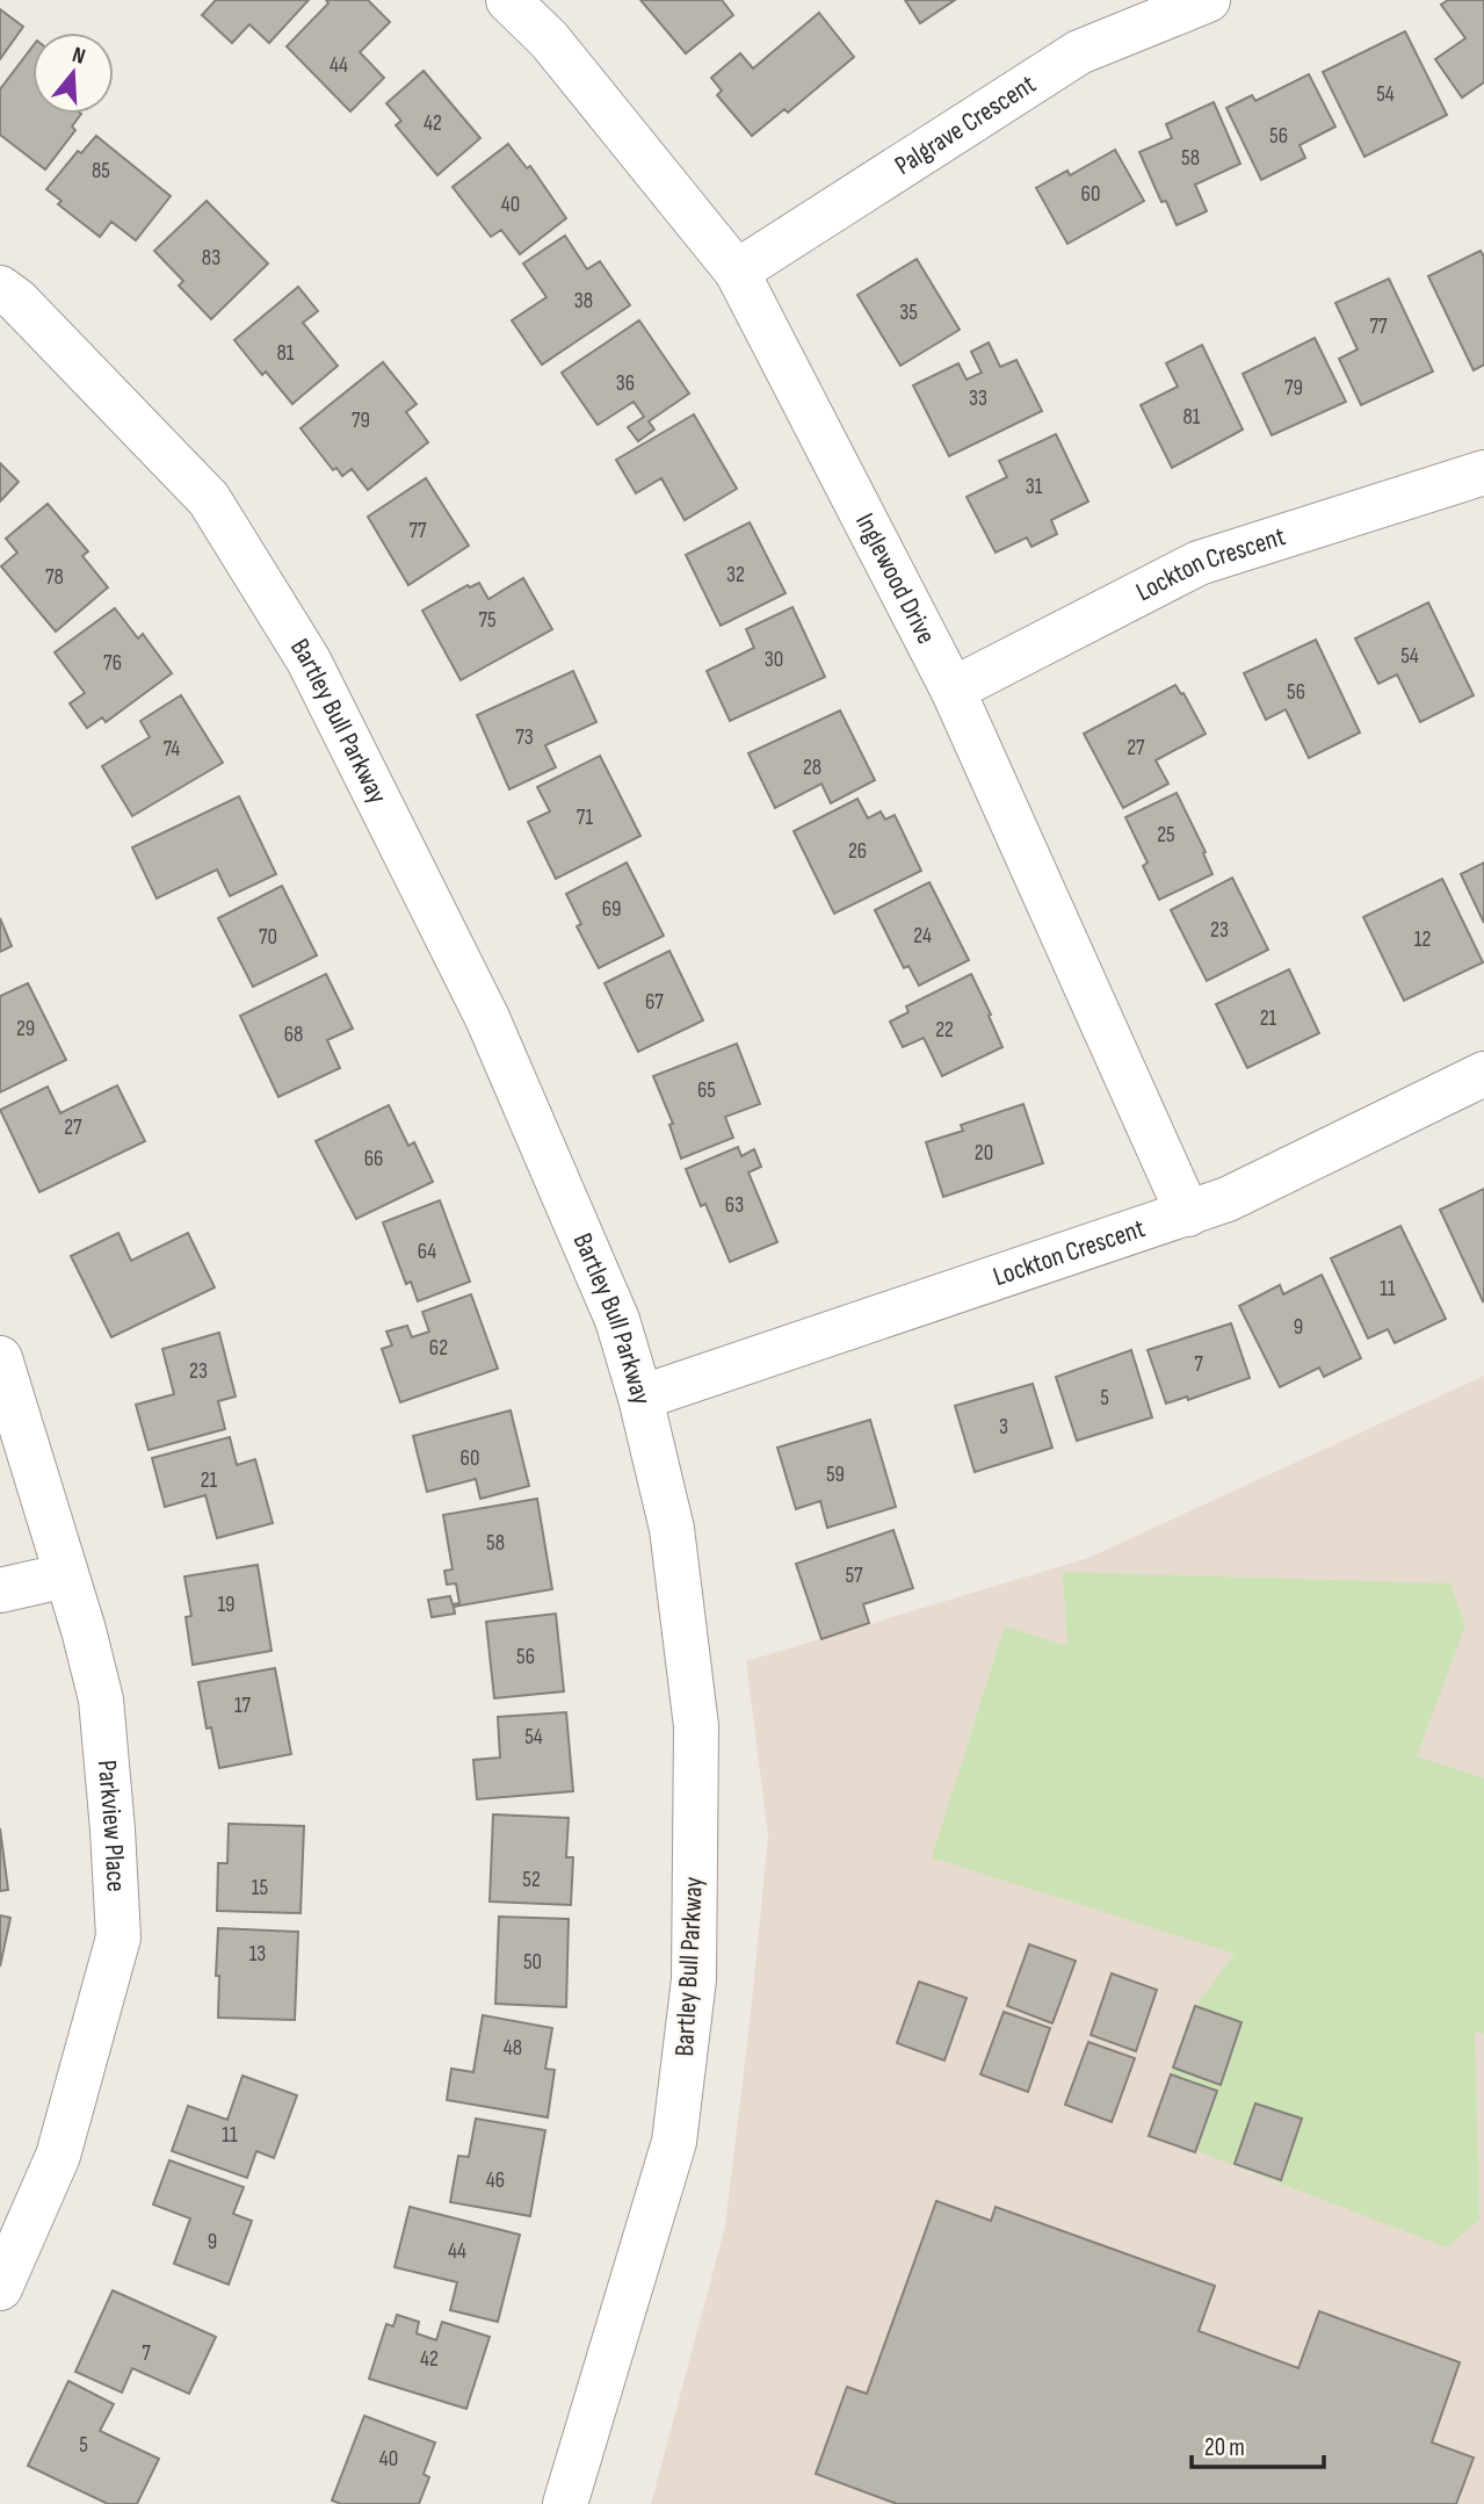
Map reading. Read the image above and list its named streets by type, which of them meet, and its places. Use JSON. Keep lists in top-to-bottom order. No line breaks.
{"streets":{"street":["Palgrave Crescent","Lockton Crescent","Inglewood Drive","Bartley Bull Parkway","Parkview Place"]},"crossings":[["Palgrave Crescent","Inglewood Drive"],["Lockton Crescent","Inglewood Drive"],["Lockton Crescent","Bartley Bull Parkway"]],"house_numbers":["44","54","42","56","58","85","60","40","83","38","35","77","81","36","79","33","81","79","31","77","32","78","75","54","30","76","56","73","27","74","28","71","25","26","69","23","24","70","12","67","21","29","22","68","65","27","20","66","63","64","11","9","62","7","23","5","3","60","59","21","58","57","19","56","17","54","52","15","13","50","48","11","46","9","44","7","42","5","40"],"scale_bar":"20 m","north":"top"}
